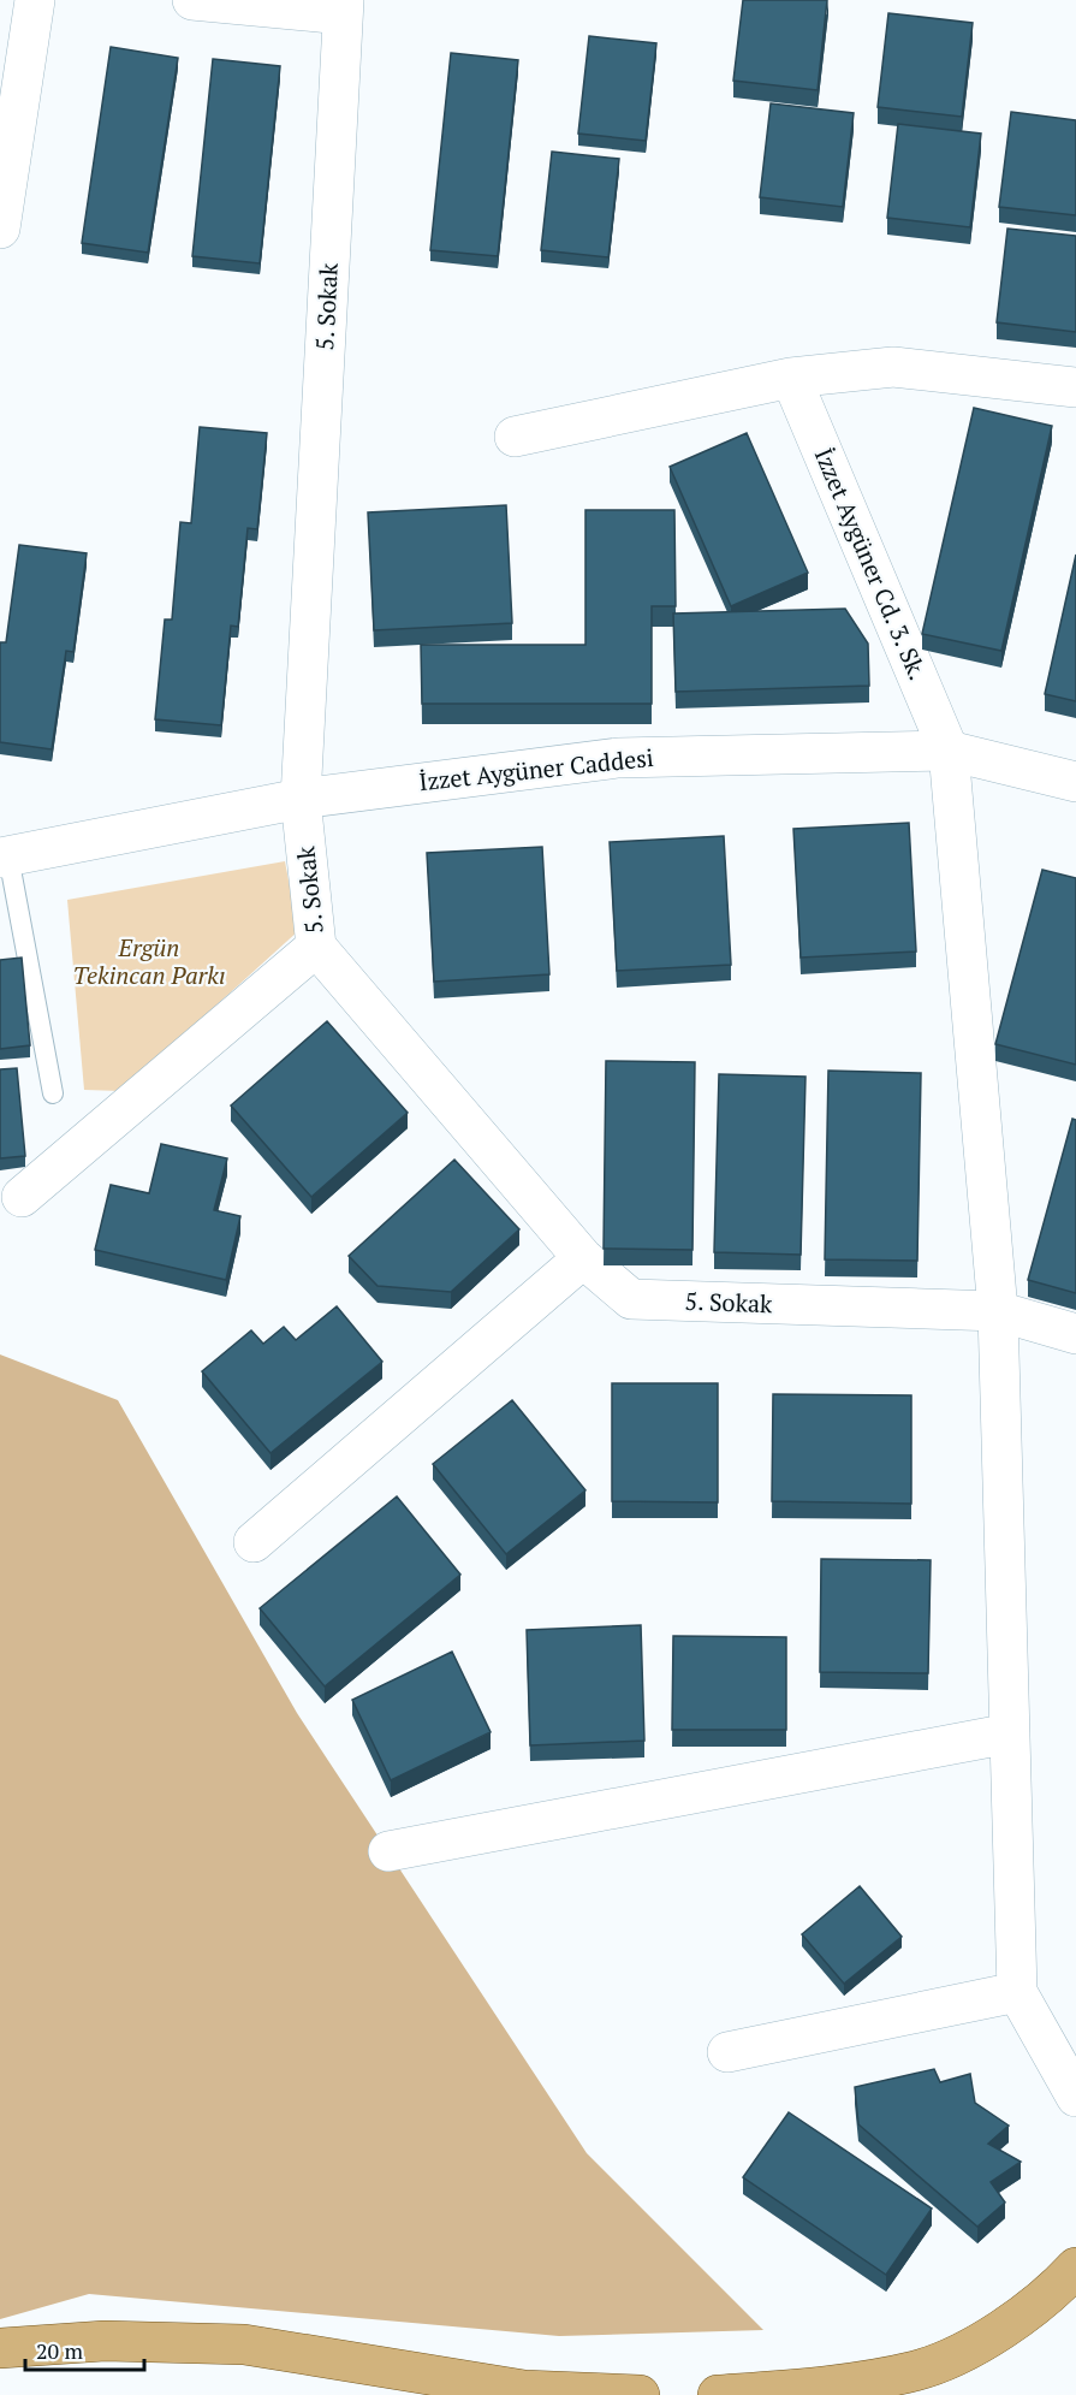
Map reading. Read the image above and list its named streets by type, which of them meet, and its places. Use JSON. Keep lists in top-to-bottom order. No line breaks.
{"streets":{"street":["5. Sokak","İzzet Aygüner Cd. 3. Sk.","İzzet Aygüner Caddesi"]},"crossings":[["5. Sokak","İzzet Aygüner Cd. 3. Sk."],["5. Sokak","İzzet Aygüner Caddesi"],["İzzet Aygüner Cd. 3. Sk.","İzzet Aygüner Caddesi"]],"parks":["Ergün Tekincan Parkı"],"scale_bar":"20 m"}
